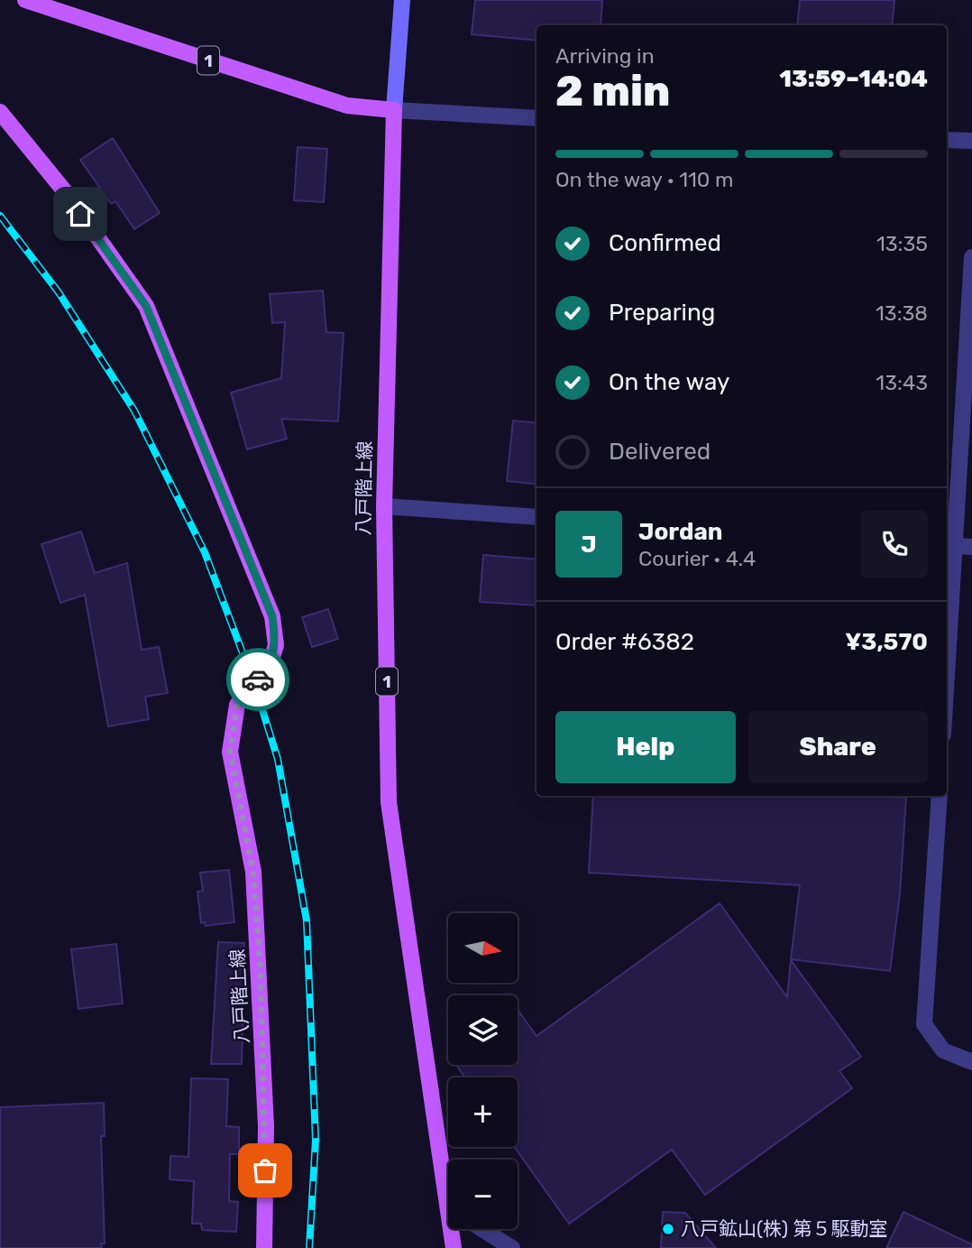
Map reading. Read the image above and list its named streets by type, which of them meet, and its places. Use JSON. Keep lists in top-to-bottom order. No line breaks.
{"streets":{"main road":["1","八戸階上線"]},"crossings":[["1","八戸階上線"]],"places":["八戸鉱山(株) 第５駆動室"],"north":"right","page":{"heading":["2 min","Arriving in","13:59–14:04"],"panel":["Jordan","Courier · 4.4","Order #6382","¥3,570"],"bar":"On the way · 110 m","list":[["Confirmed","13:35"],["Preparing","13:38"],["On the way","13:43"],"Delivered"],"round":"J","buttons":["Help","Share"],"map_buttons":["+","−"]}}
